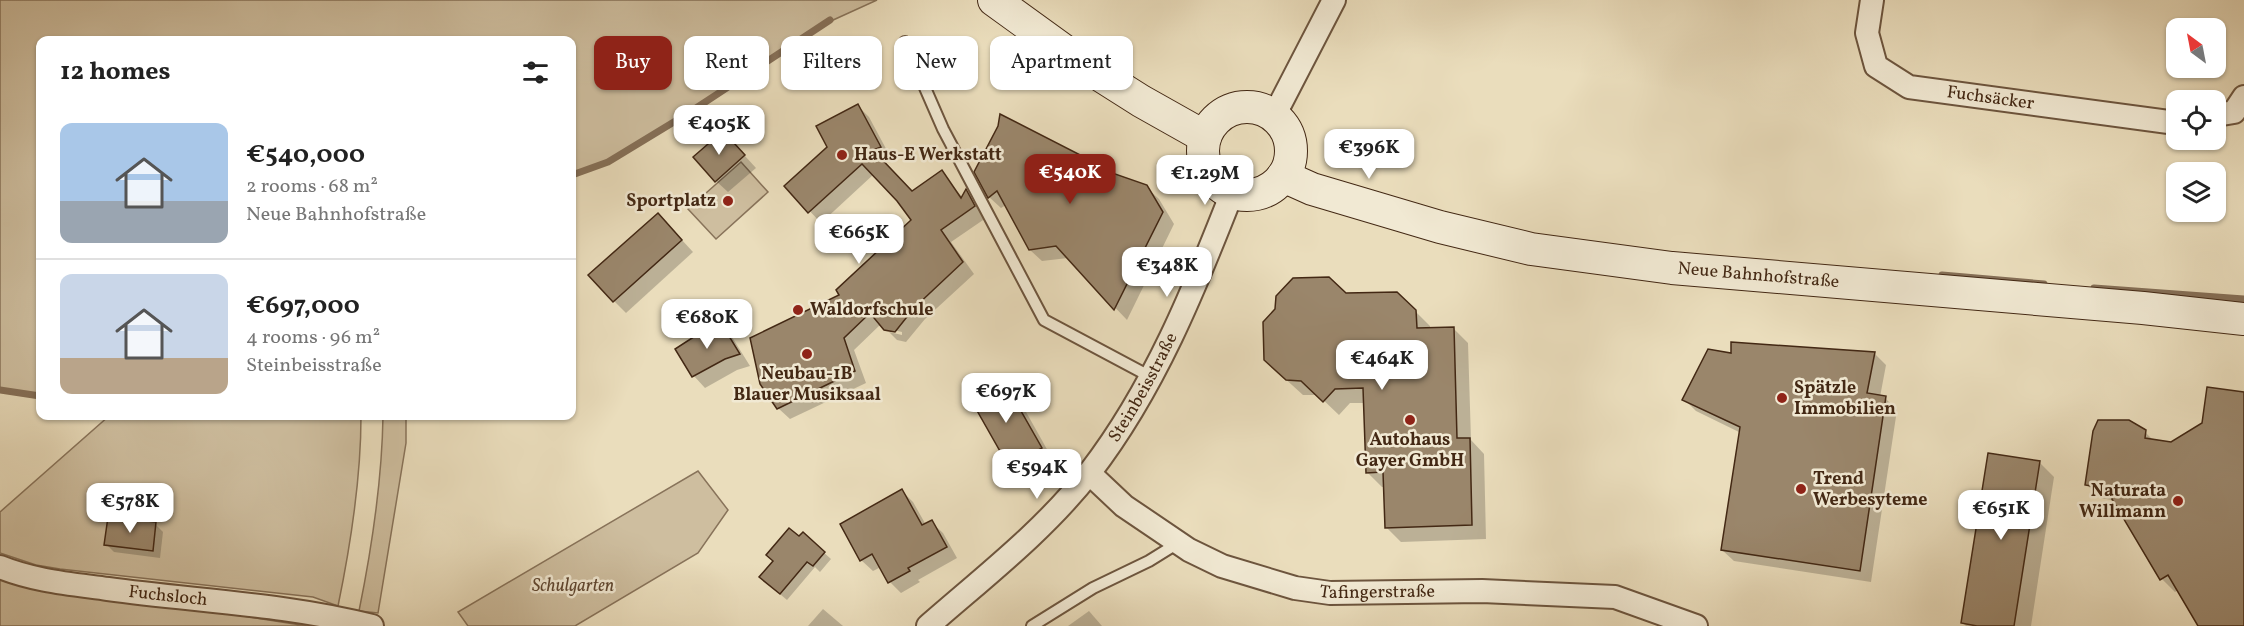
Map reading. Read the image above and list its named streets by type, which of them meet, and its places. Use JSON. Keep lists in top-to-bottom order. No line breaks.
{"streets":{"main road":["Neue Bahnhofstraße"],"street":["Fuchsäcker","Steinbeisstraße","Tafingerstraße","Fuchsloch"]},"crossings":[["Neue Bahnhofstraße","Steinbeisstraße"],["Steinbeisstraße","Tafingerstraße"]],"parks":["Schulgarten"],"places":["Haus-E Werkstatt","Sportplatz","Waldorfschule","Neubau-1B Blauer Musiksaal","Spätzle Immobilien","Autohaus Gayer GmbH","Trend Werbesyteme","Naturata Willmann"],"north":"top left","page":{"chip":["Buy","Rent","Filters","New","Apartment"],"heading":"12 homes","price":["€405K","€396K","€540K","€1.29M","€665K","€348K","€680K","€464K","€697K","€594K","€578K","€651K"],"list":[{"name":"€540,000","note":"2 rooms · 68 m² · Neue Bahnhofstraße"},{"name":"€697,000","note":"4 rooms · 96 m² · Steinbeisstraße"}]}}
